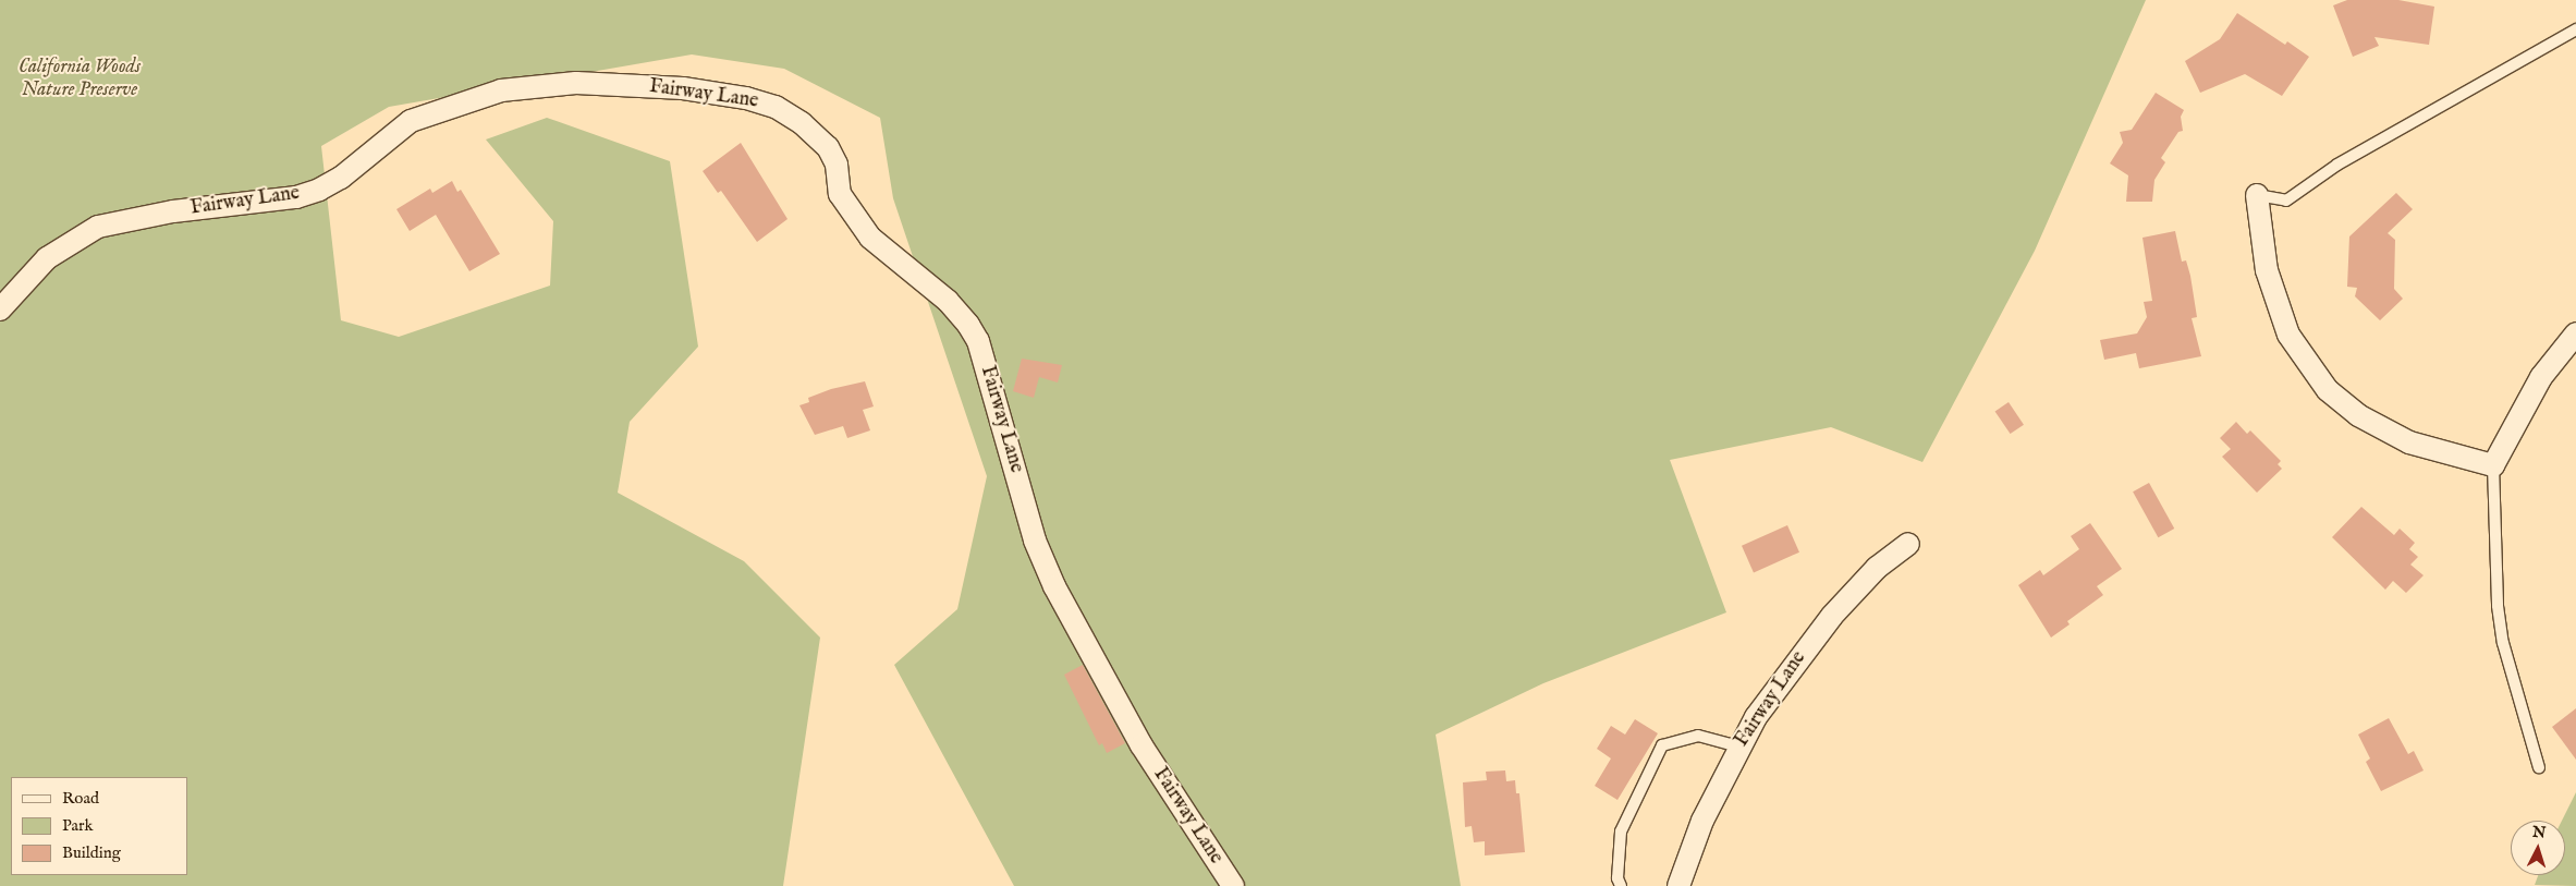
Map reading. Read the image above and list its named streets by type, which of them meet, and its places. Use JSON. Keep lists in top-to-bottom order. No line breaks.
{"streets":{"street":["Fairway Lane"]},"parks":["California Woods Nature Preserve"],"legend":["Road","Park","Building"],"north":"top"}
